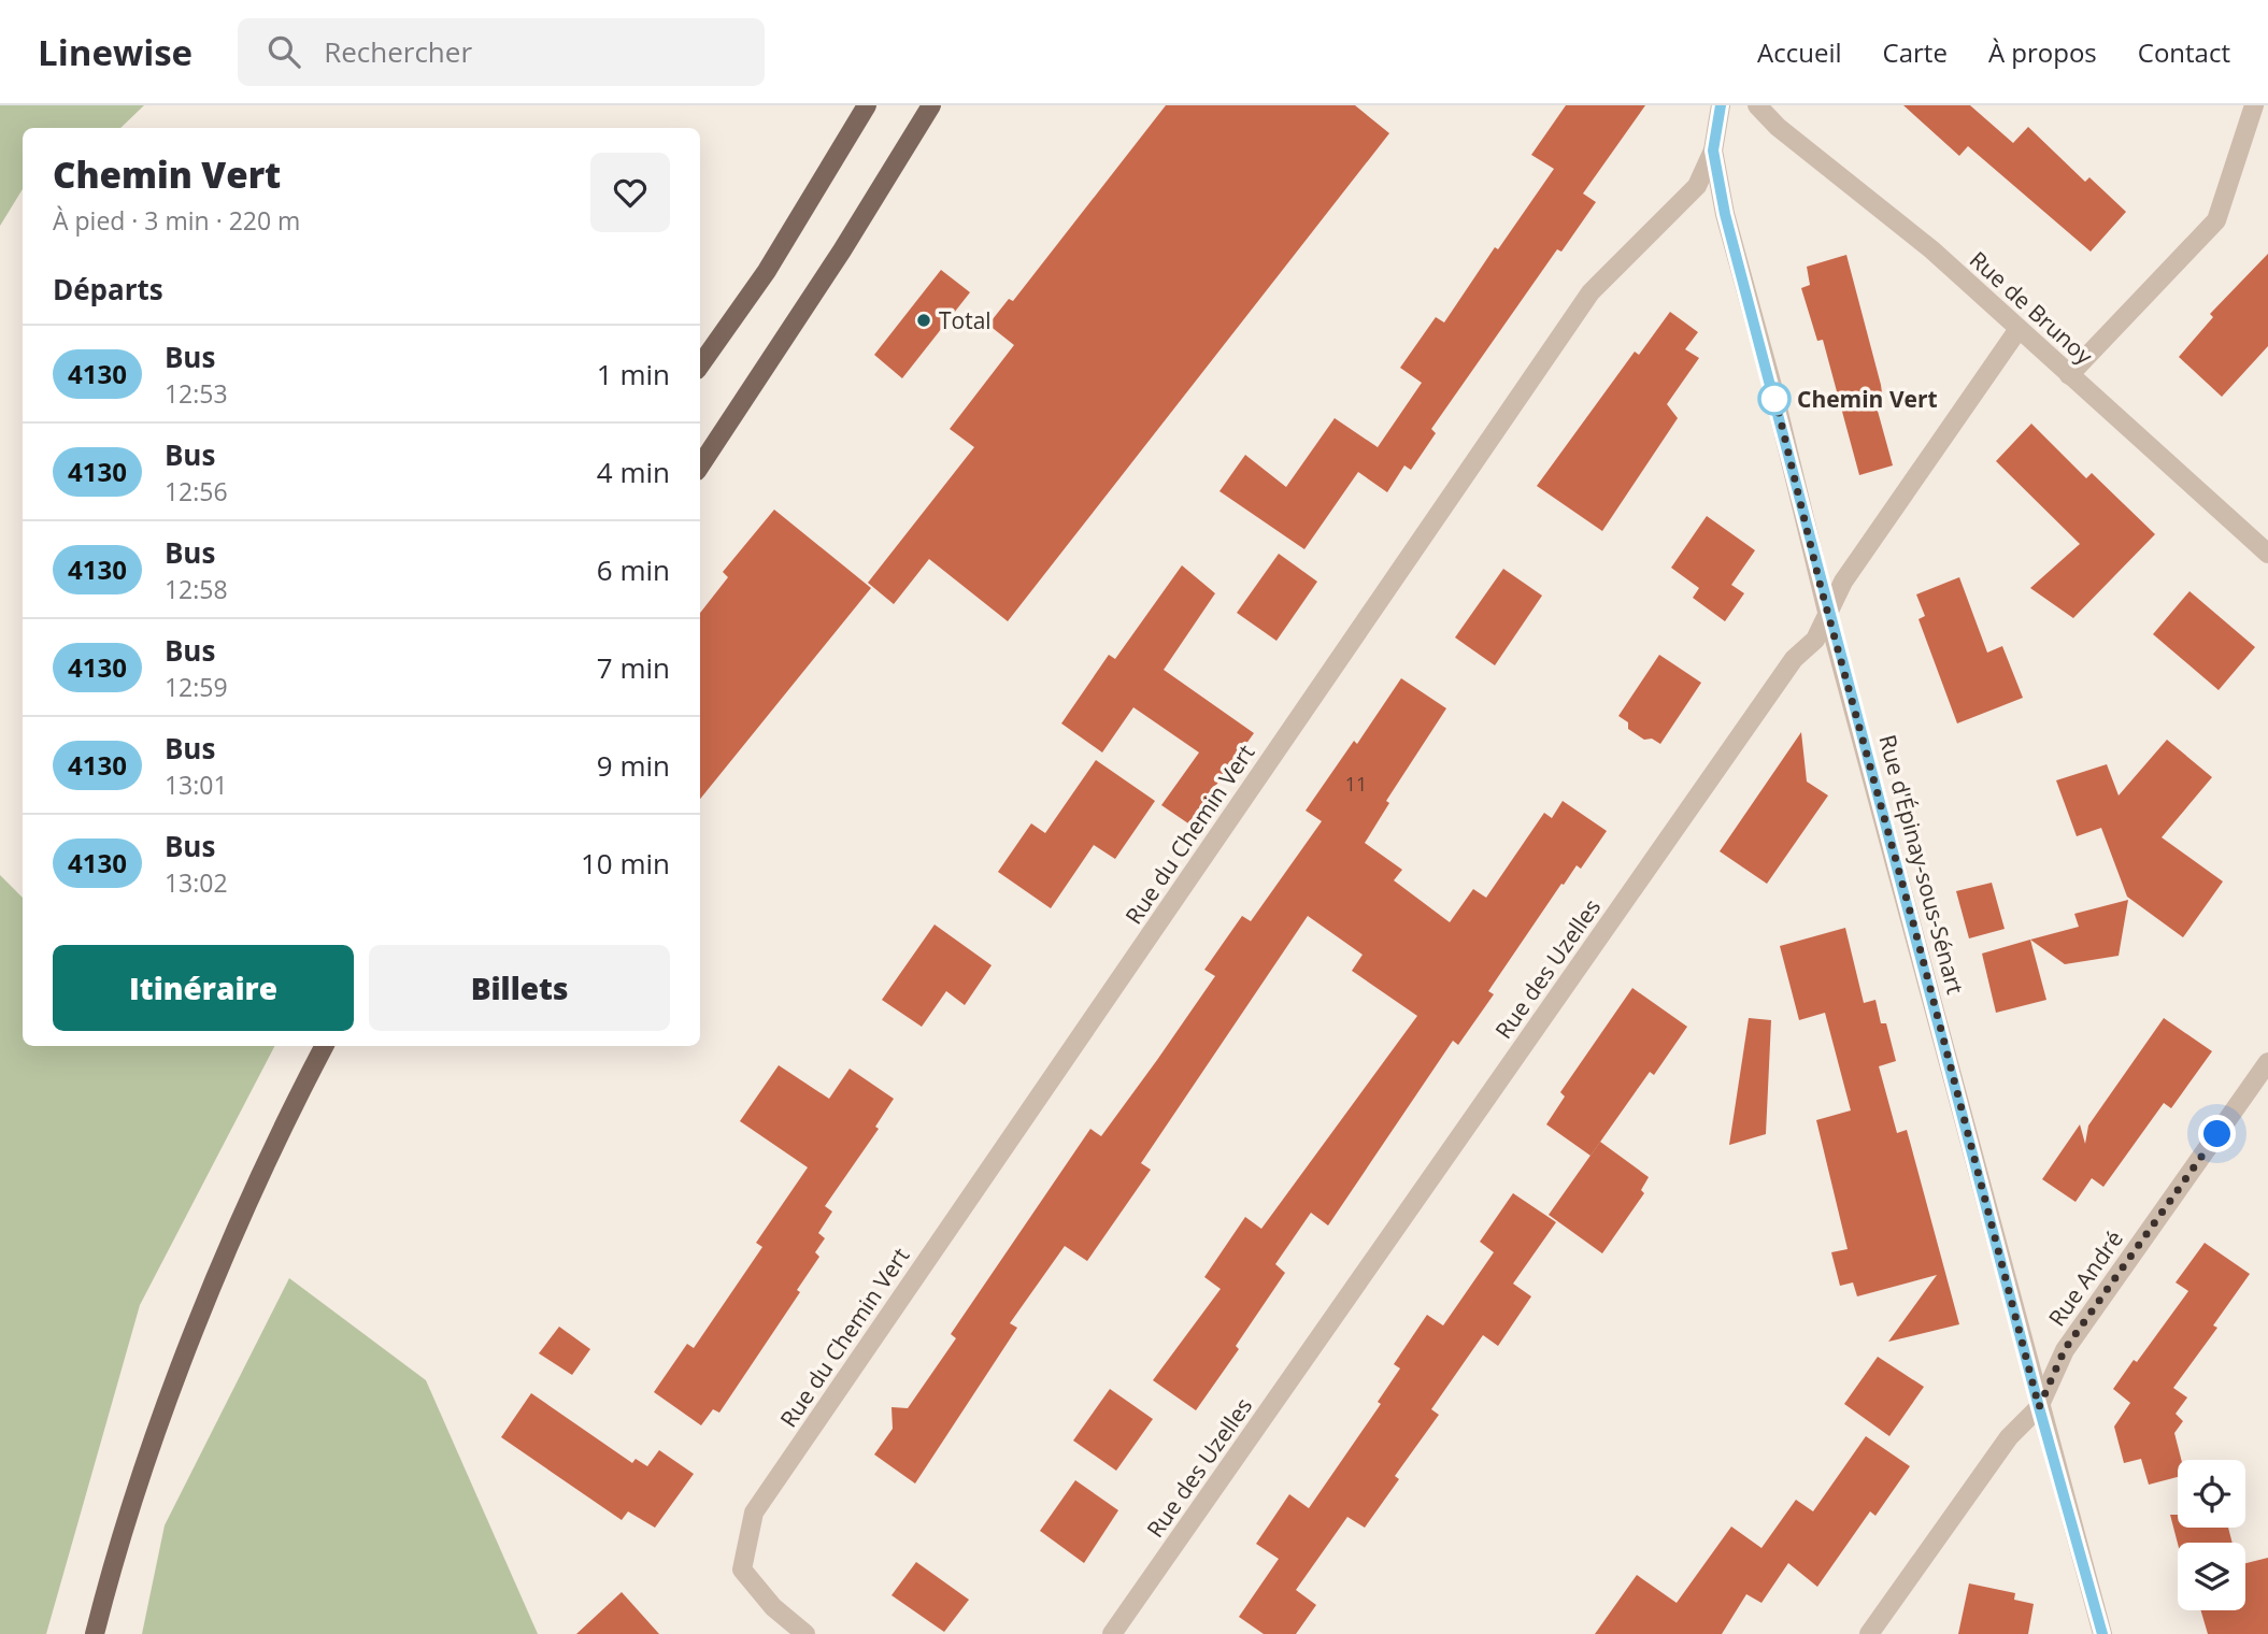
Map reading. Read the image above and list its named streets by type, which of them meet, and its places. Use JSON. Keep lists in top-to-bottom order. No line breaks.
{"streets":{"street":["Rue de Brunoy","Rue du Chemin Vert","Rue d'Épinay-sous-Sénart","Rue des Uzelles","Rue André"]},"crossings":[["Rue de Brunoy","Rue des Uzelles"],["Rue du Chemin Vert","Rue d'Épinay-sous-Sénart"],["Rue d'Épinay-sous-Sénart","Rue des Uzelles"],["Rue d'Épinay-sous-Sénart","Rue André"]],"places":["Total","Chemin Vert"],"lines":["bus line 4130"],"house_numbers":["11"],"page":{"header":"Linewise","search":"Rechercher","nav":["Accueil","Carte","À propos","Contact"],"heading":[["Chemin Vert","À pied · 3 min · 220 m"],"Départs"],"list":[{"mark":"4130","name":"Bus","note":"12:53","value":"1 min"},{"mark":"4130","name":"Bus","note":"12:56","value":"4 min"},{"mark":"4130","name":"Bus","note":"12:58","value":"6 min"},{"mark":"4130","name":"Bus","note":"12:59","value":"7 min"},{"mark":"4130","name":"Bus","note":"13:01","value":"9 min"},{"mark":"4130","name":"Bus","note":"13:02","value":"10 min"}],"buttons":["Itinéraire","Billets"]}}
